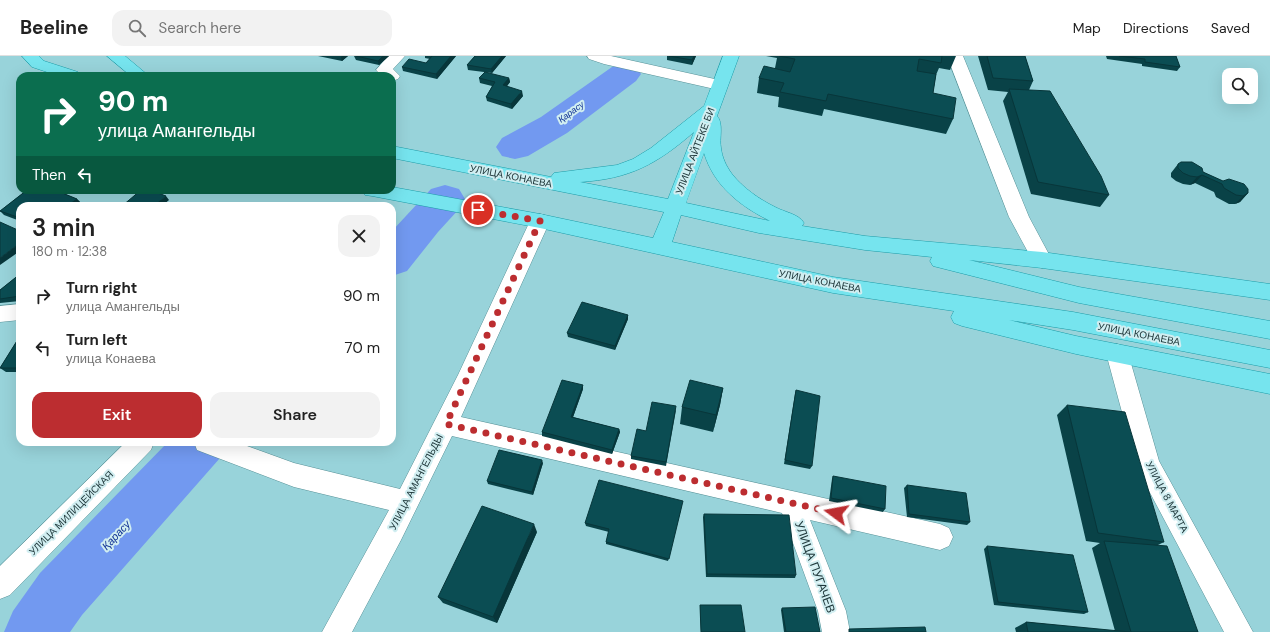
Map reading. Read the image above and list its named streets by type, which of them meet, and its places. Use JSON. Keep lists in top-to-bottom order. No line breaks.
{"streets":{"main road":["УЛИЦА АЙТЕКЕ БИ","УЛИЦА КОНАЕВА"],"street":["УЛИЦА АМАНГЕЛЬДЫ","УЛИЦА 8 МАРТА","УЛИЦА МИЛИЦЕЙСКАЯ","УЛИЦА ПУГАЧЕВ"]},"crossings":[["УЛИЦА АЙТЕКЕ БИ","УЛИЦА КОНАЕВА"],["УЛИЦА КОНАЕВА","УЛИЦА АМАНГЕЛЬДЫ"],["УЛИЦА АМАНГЕЛЬДЫ","УЛИЦА ПУГАЧЕВ"]],"water":["Қарасу"],"page":{"header":"Beeline","search":"Search here","nav":["Map","Directions","Saved"],"turn":["90 m","улица Амангельды"],"then":"Then","heading":["3 min","180 m · 12:38"],"list":[{"name":"Turn right","note":"улица Амангельды","value":"90 m"},{"name":"Turn left","note":"улица Конаева","value":"70 m"}],"buttons":["Exit","Share"]}}
